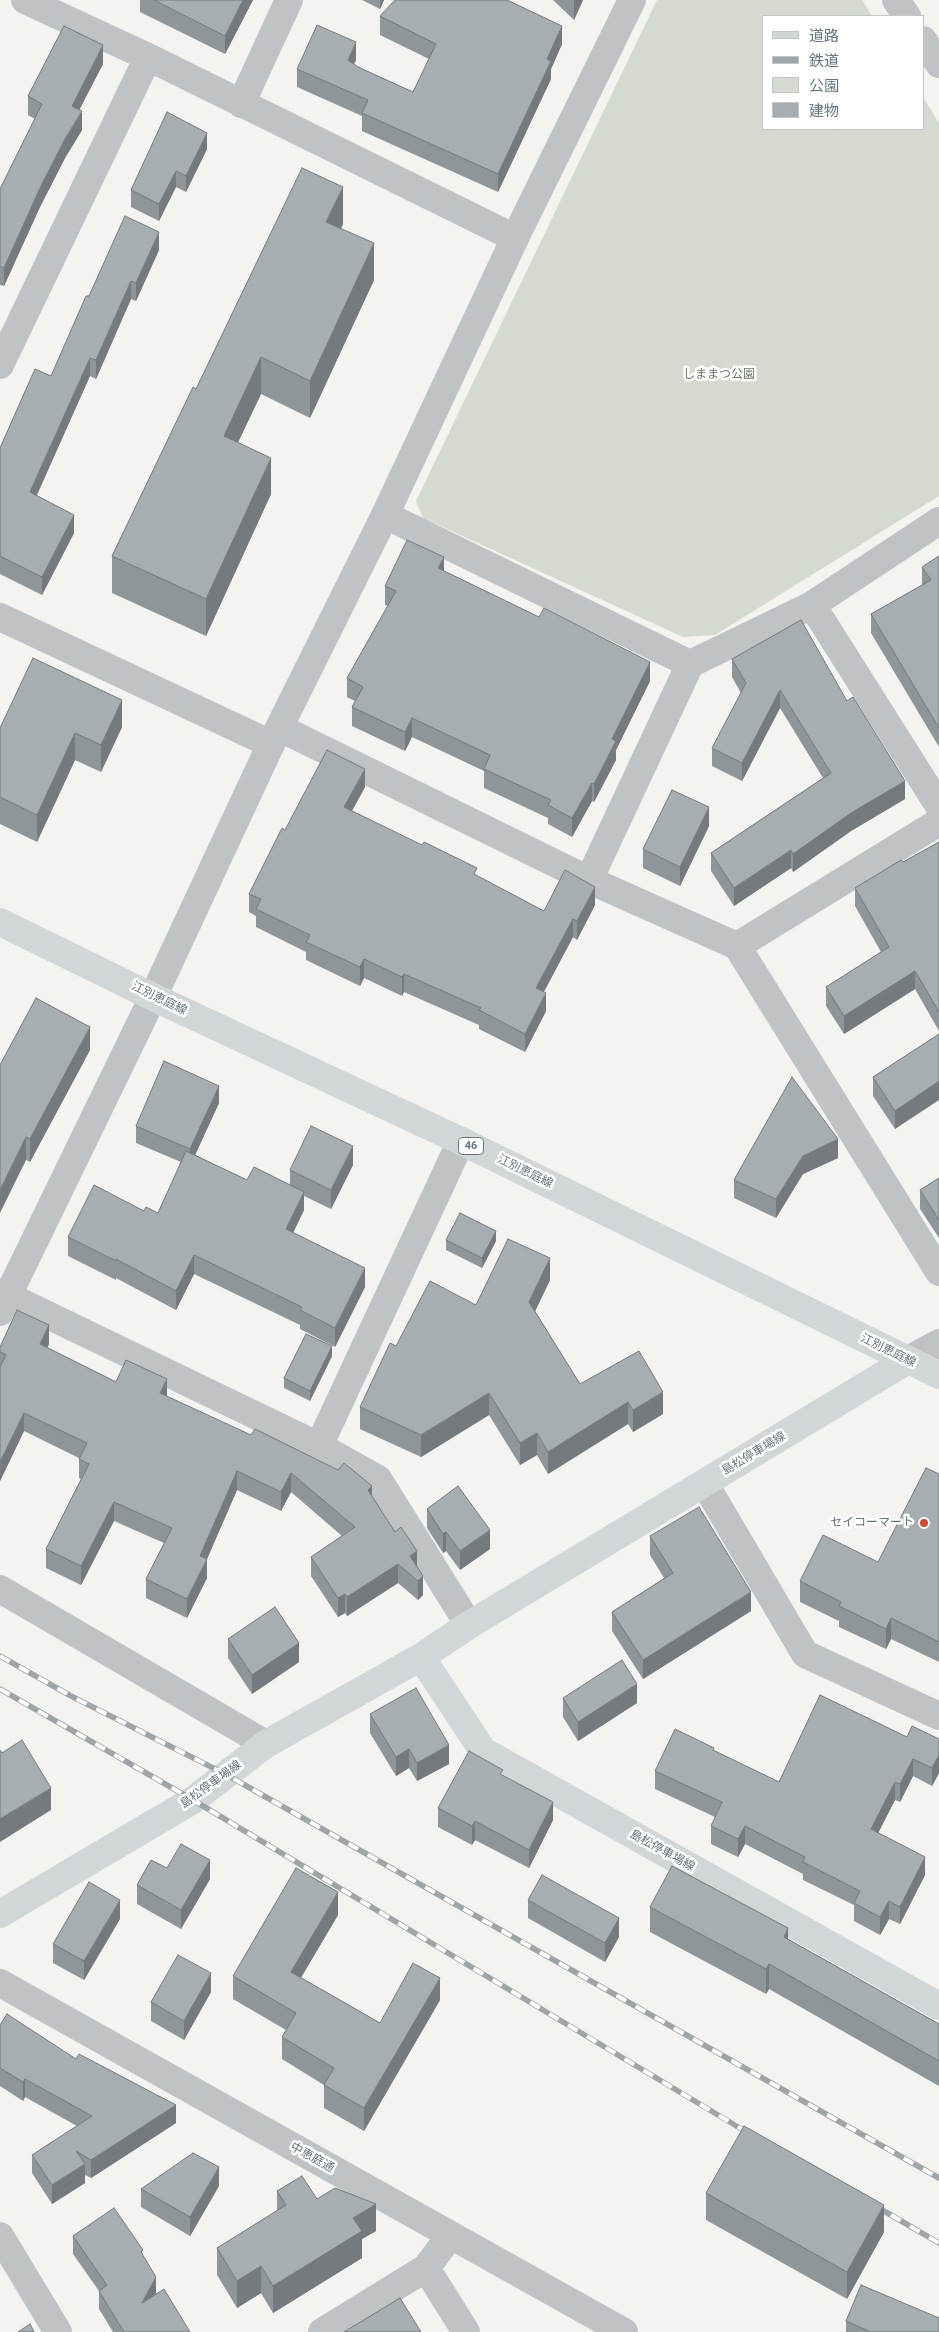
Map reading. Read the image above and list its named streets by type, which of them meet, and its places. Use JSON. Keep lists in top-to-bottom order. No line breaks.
{"streets":{"main road":["江別恵庭線","46","島松停車場線"],"street":["中恵庭通"]},"crossings":[["江別恵庭線","島松停車場線"]],"parks":["しままつ公園"],"places":["セイコーマート"],"legend":["道路","鉄道","公園","建物"]}
